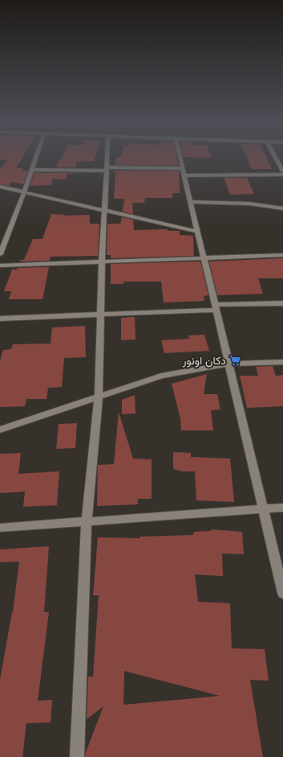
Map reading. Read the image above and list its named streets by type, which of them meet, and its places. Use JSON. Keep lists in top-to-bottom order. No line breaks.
{"places":{"supermarket":["دكان اونور"]}}
